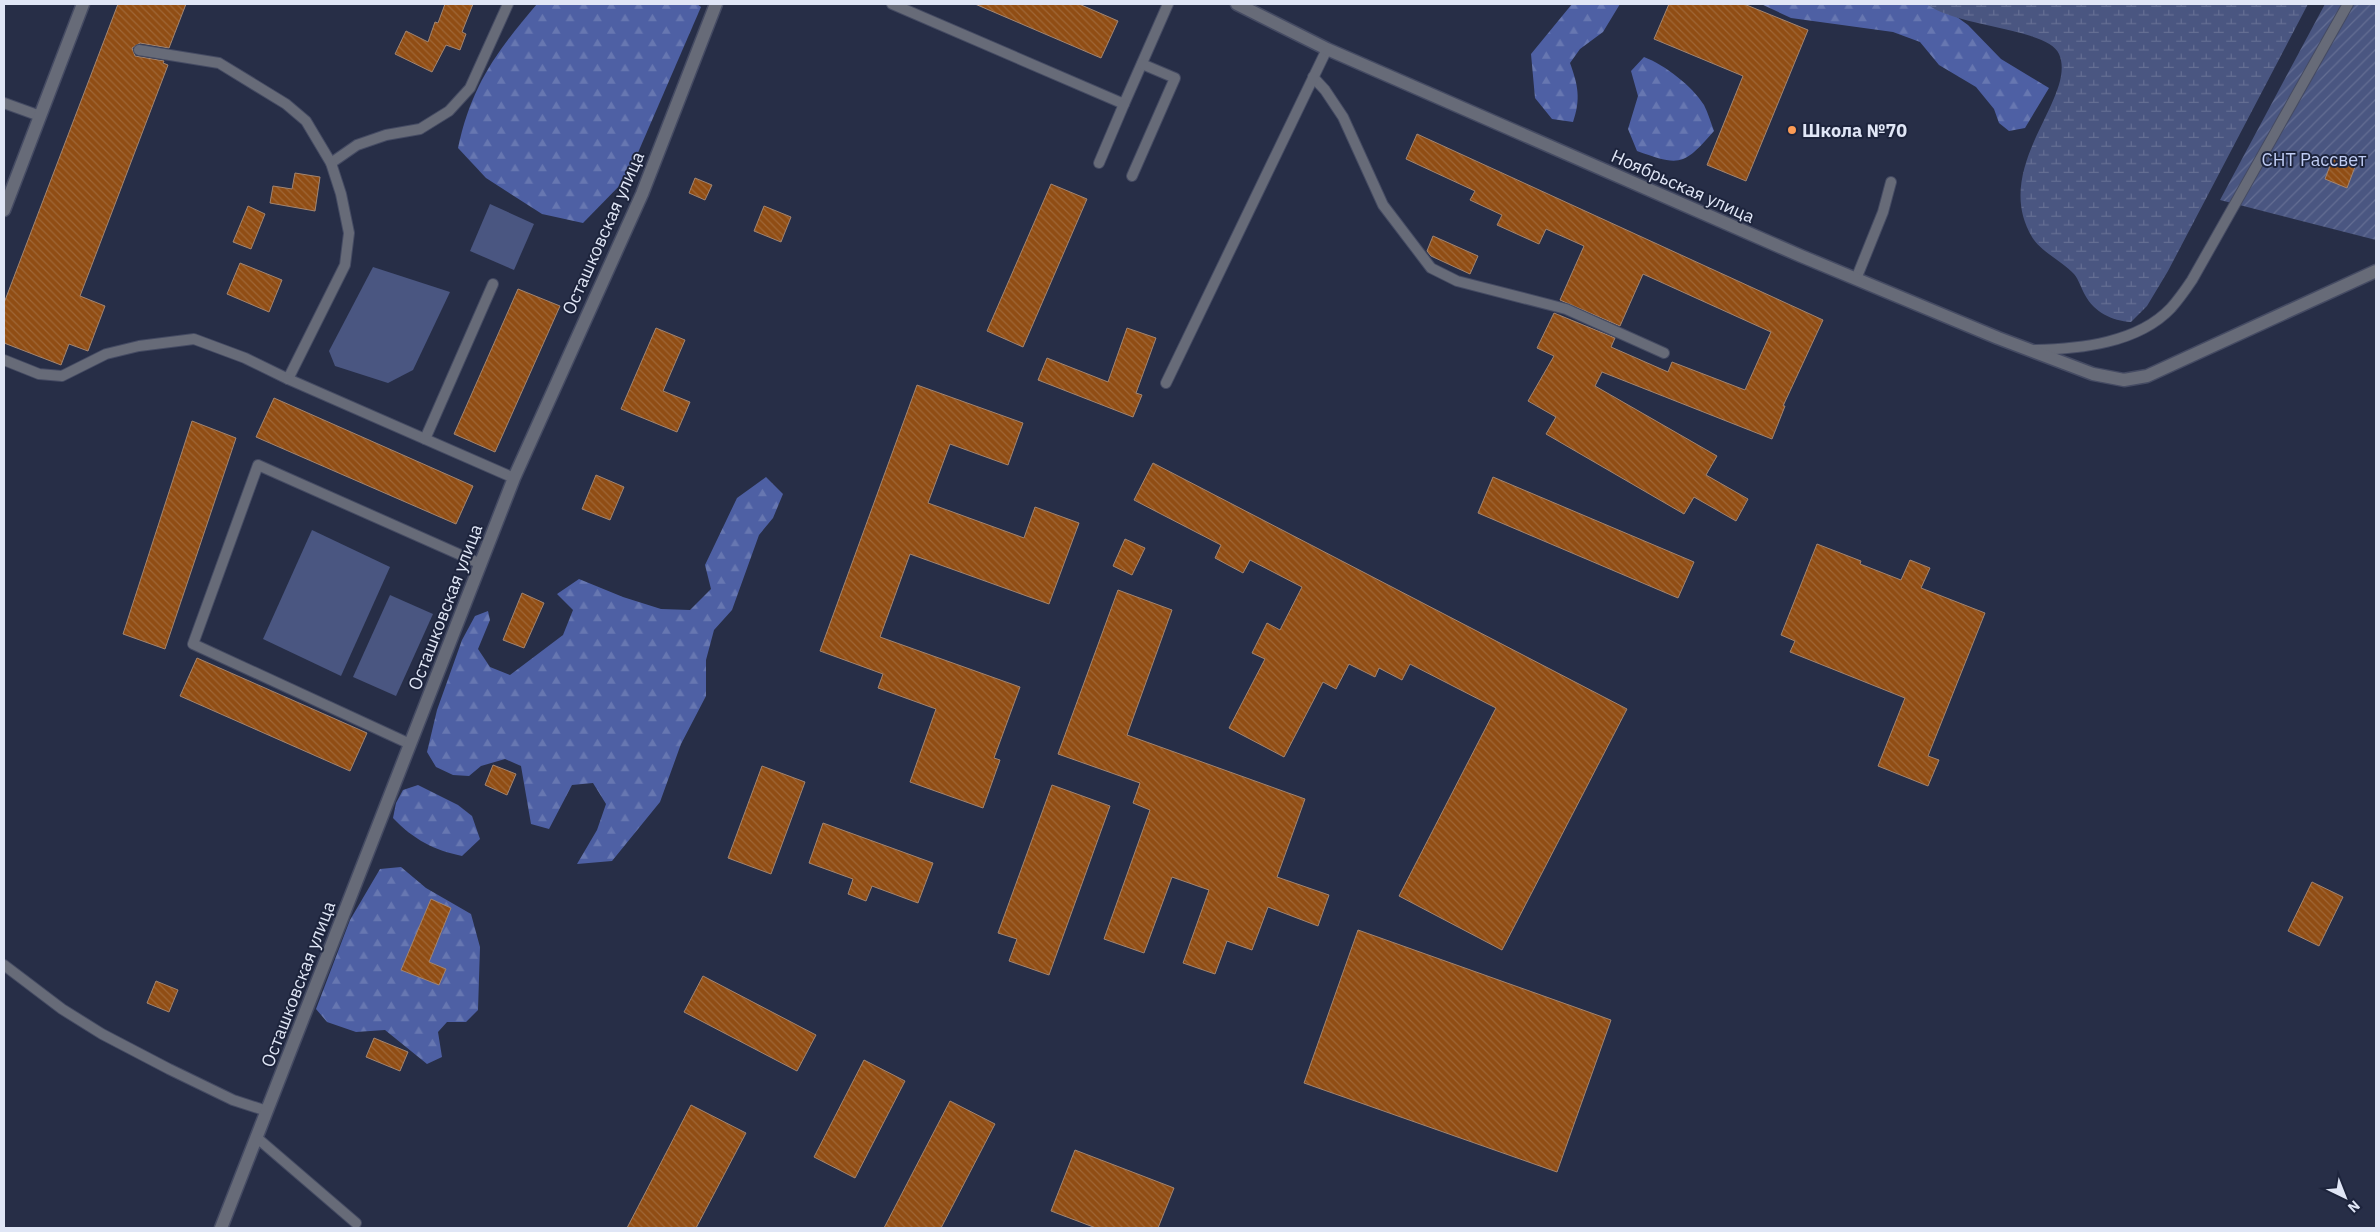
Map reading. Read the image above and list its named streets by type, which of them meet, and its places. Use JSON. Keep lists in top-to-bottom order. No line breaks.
{"streets":{"street":["Ноябрьская улица","Осташковская улица"]},"parks":["СНТ Рассвет"],"places":["Школа №70"],"north":"bottom right"}
